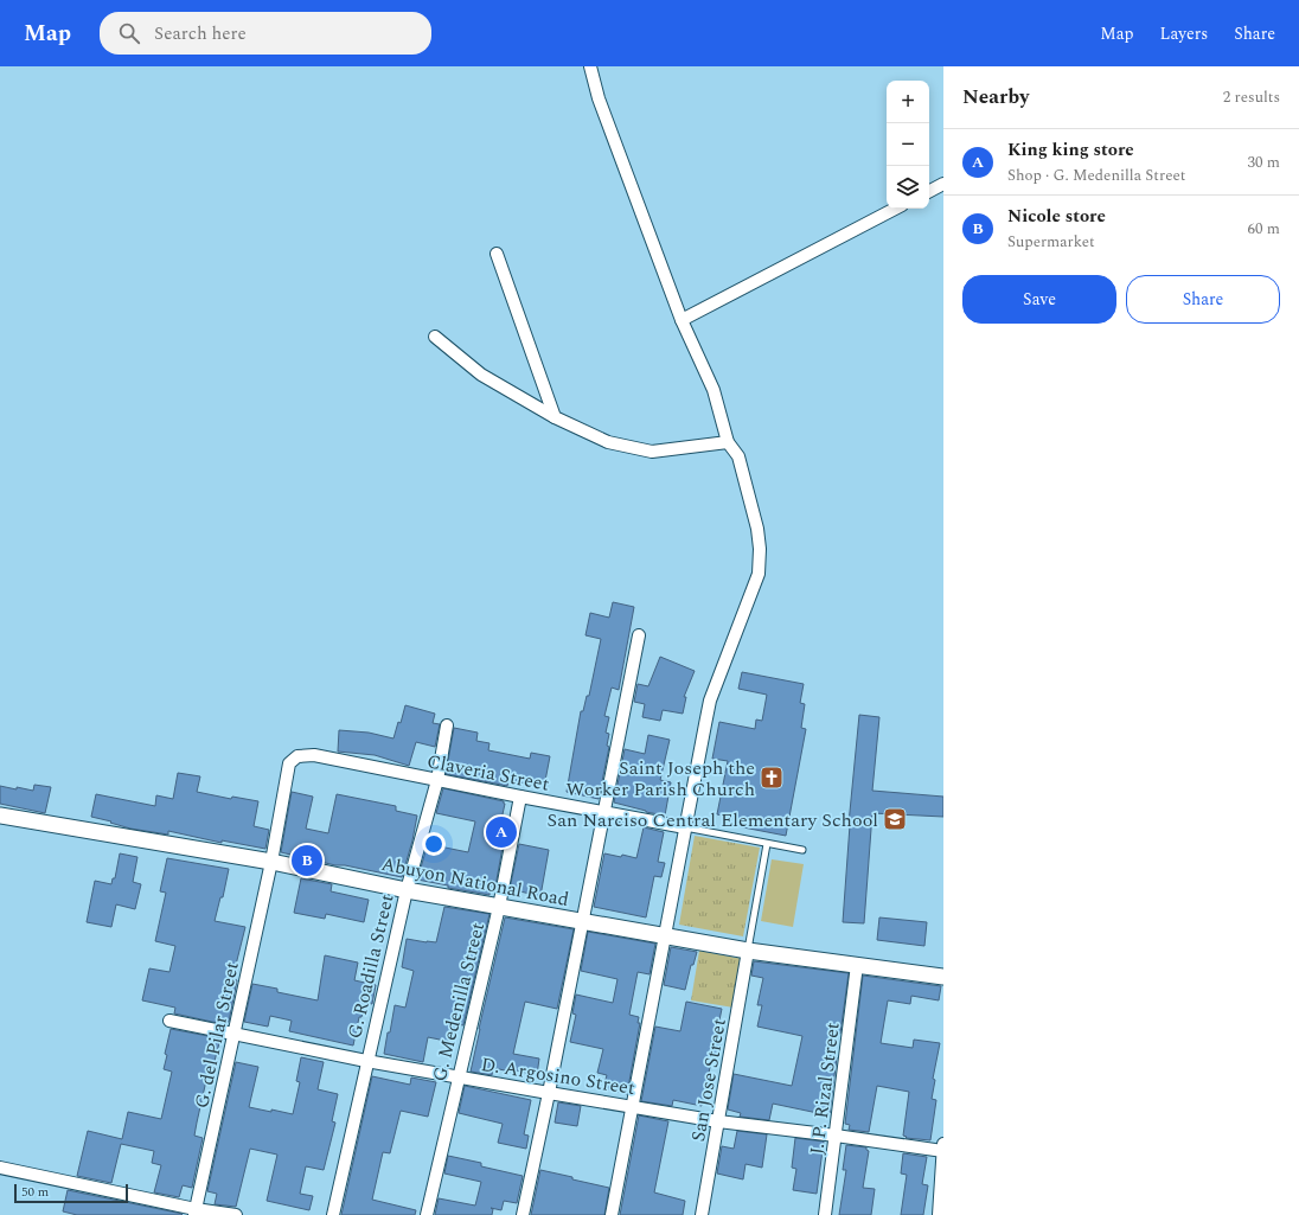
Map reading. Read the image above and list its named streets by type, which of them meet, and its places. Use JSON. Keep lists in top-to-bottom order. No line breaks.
{"streets":{"street":["Claveria Street","Abuyon National Road","G. Roadilla Street","G. Medenilla Street","G. del Pilar Street","D. Argosino Street","San Jose Street","J. P. Rizal Street"]},"crossings":[["Claveria Street","G. Roadilla Street"],["Claveria Street","G. Medenilla Street"],["Claveria Street","G. del Pilar Street"],["Abuyon National Road","G. Roadilla Street"],["Abuyon National Road","G. Medenilla Street"],["Abuyon National Road","G. del Pilar Street"],["Abuyon National Road","San Jose Street"],["Abuyon National Road","J. P. Rizal Street"],["G. Roadilla Street","D. Argosino Street"],["G. Medenilla Street","D. Argosino Street"],["G. del Pilar Street","D. Argosino Street"],["D. Argosino Street","San Jose Street"],["D. Argosino Street","J. P. Rizal Street"]],"places":{"church":["Saint Joseph the Worker Parish Church"],"school or university":["San Narciso Central Elementary School"]},"scale_bar":"50 m","page":{"header":"Map","search":"Search here","nav":["Map","Layers","Share"],"heading":["Nearby","2 results"],"map_buttons":["+","−"],"list":[{"mark":"A","name":"King king store","note":"Shop · G. Medenilla Street","value":"30 m"},{"mark":"B","name":"Nicole store","note":"Supermarket","value":"60 m"}],"buttons":["Save","Share"],"pins":["A","B"],"scale":"50 m"}}
